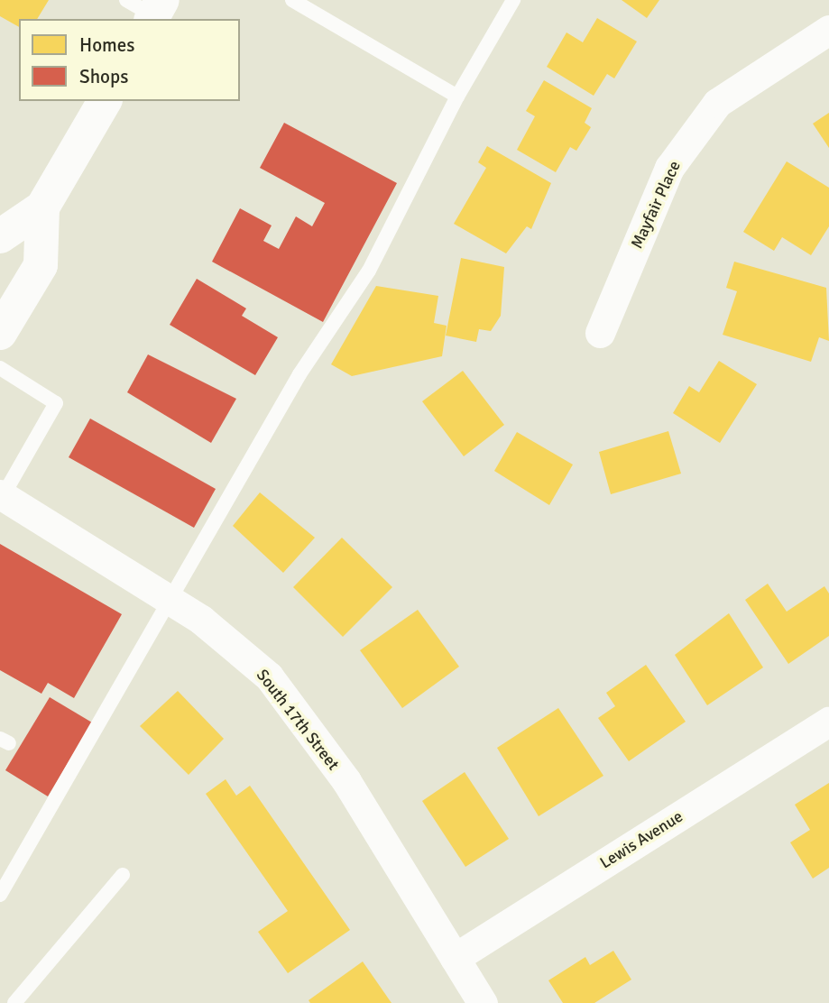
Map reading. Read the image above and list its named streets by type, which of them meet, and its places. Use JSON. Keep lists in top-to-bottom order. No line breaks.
{"streets":{"street":["Mayfair Place","South 17th Street","Lewis Avenue"]},"crossings":[["South 17th Street","Lewis Avenue"]],"legend":["Homes","Shops"]}
